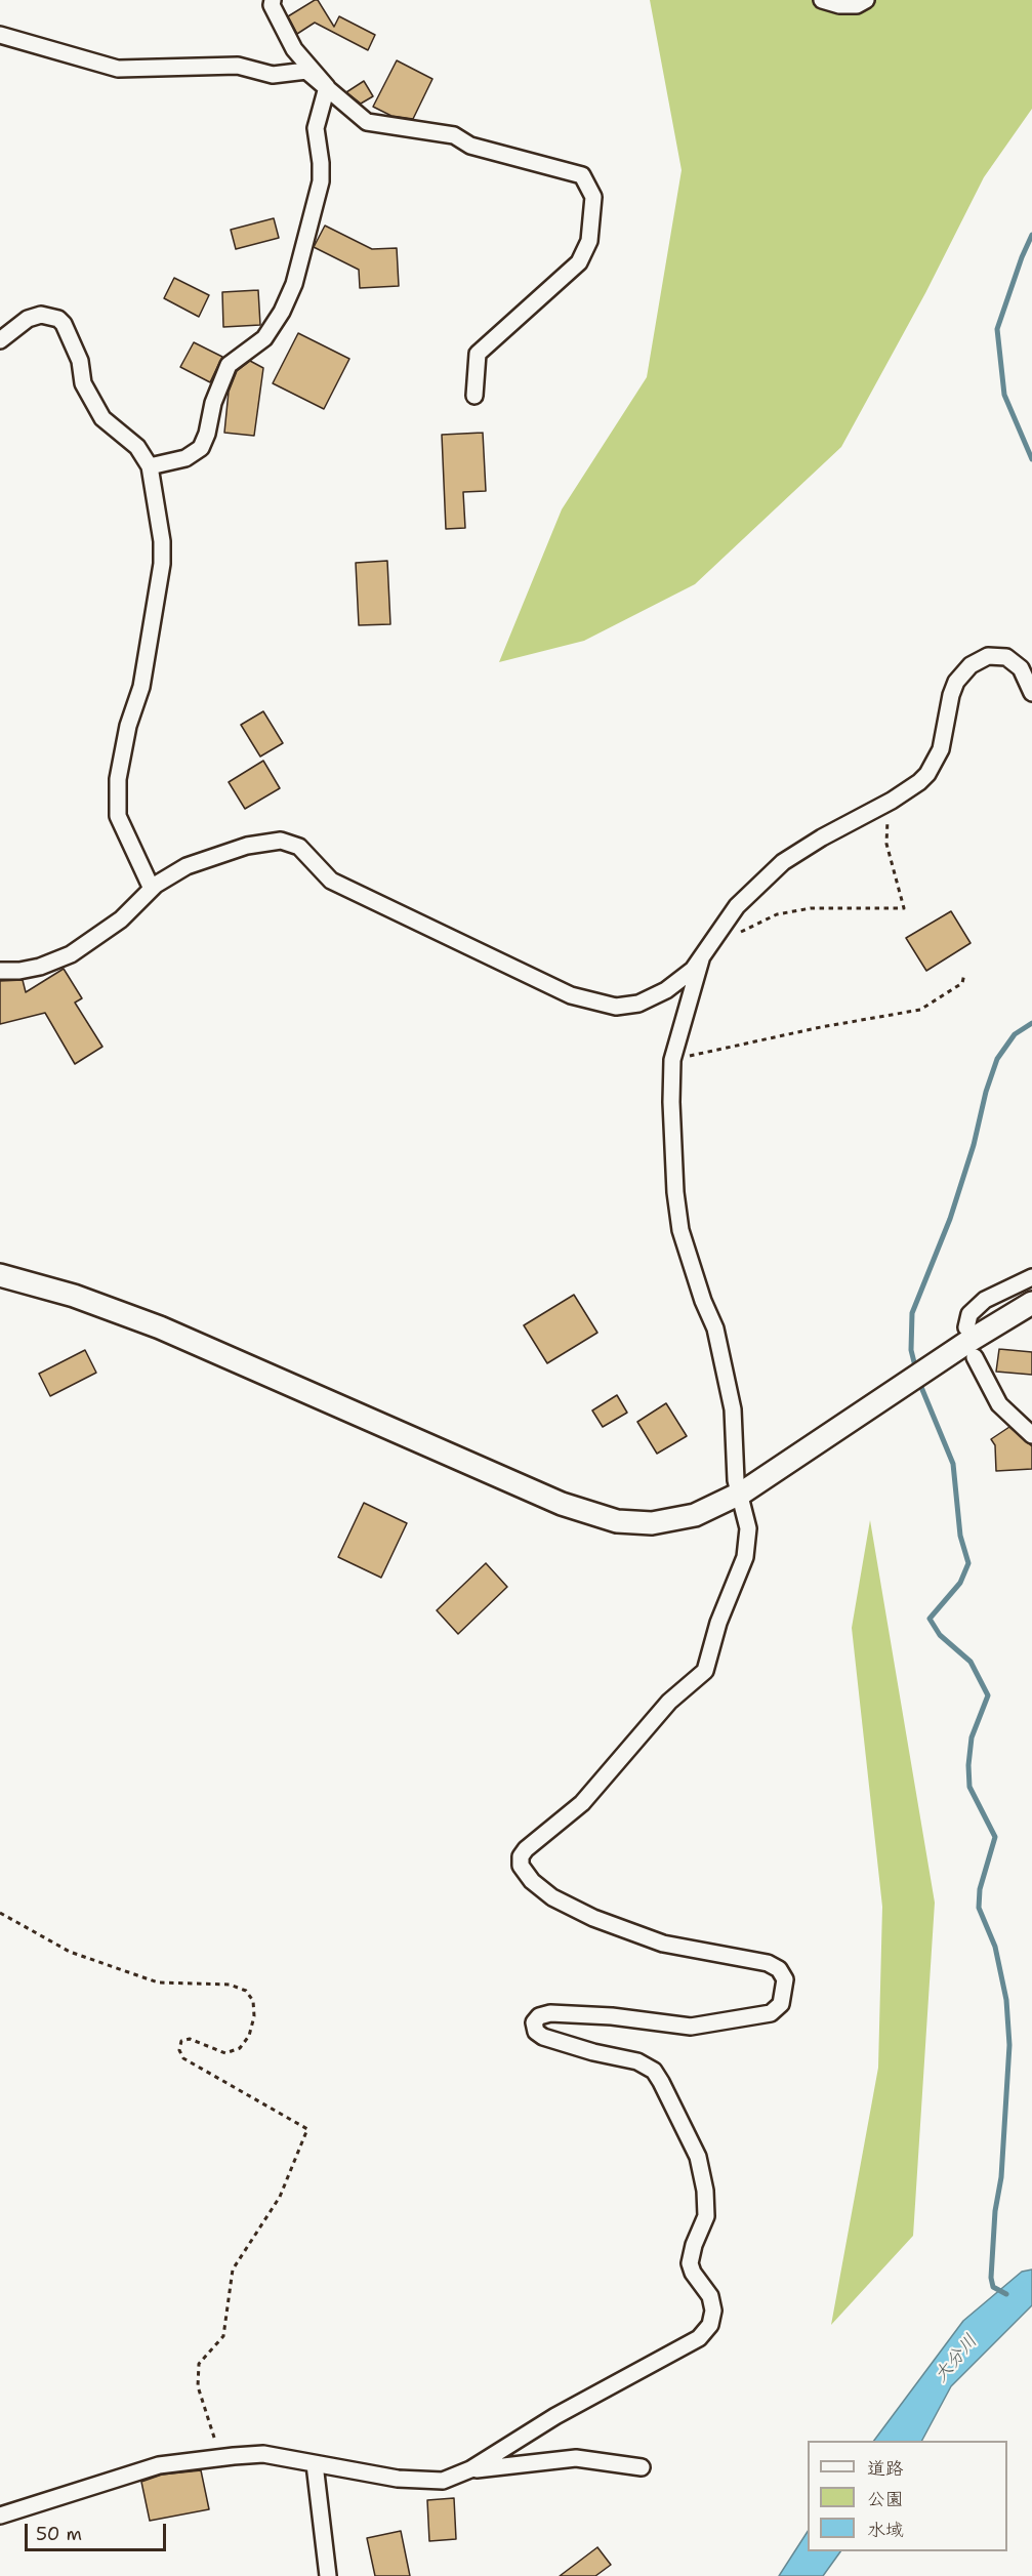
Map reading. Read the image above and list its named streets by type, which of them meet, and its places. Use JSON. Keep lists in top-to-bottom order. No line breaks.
{"water":["大分川"],"legend":["道路","公園","水域"],"scale_bar":"50 m"}
